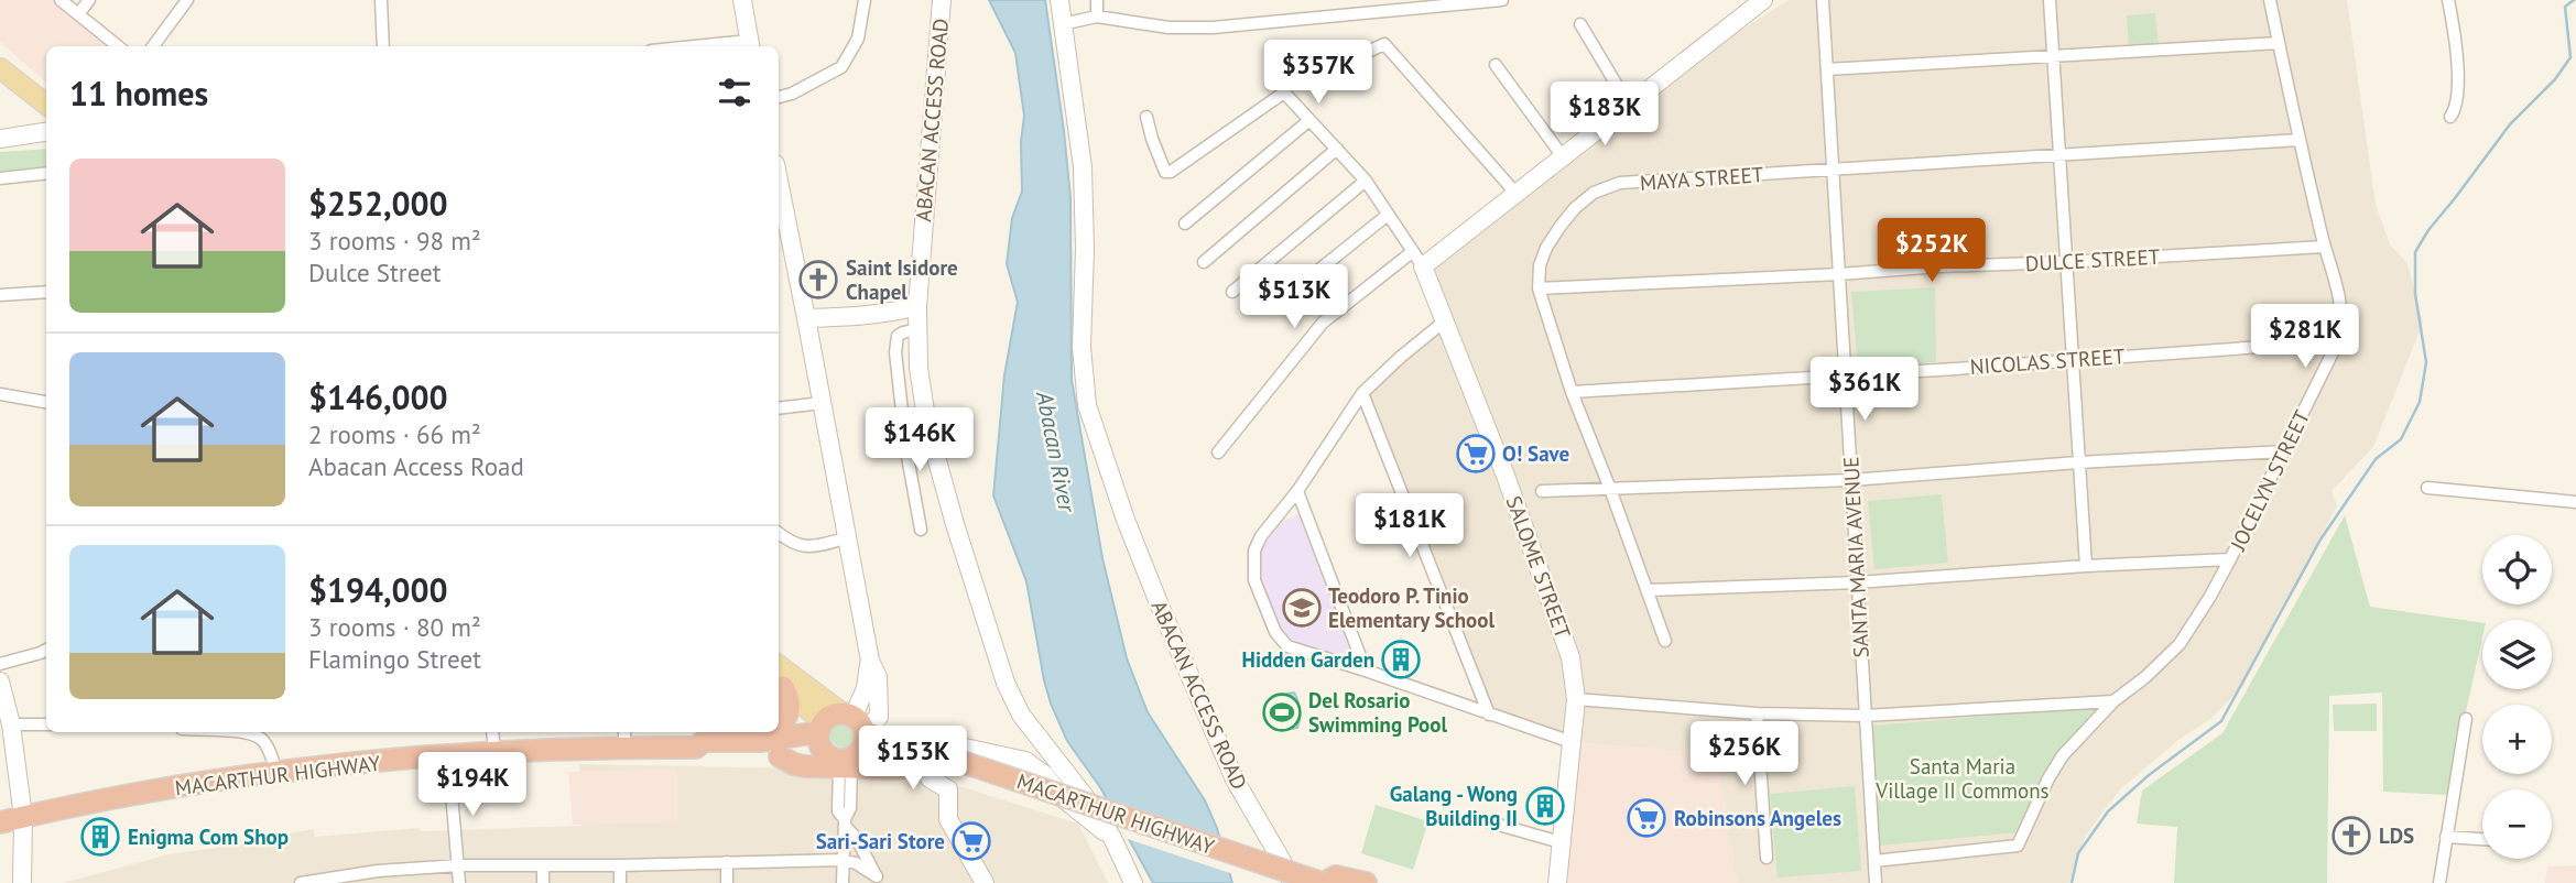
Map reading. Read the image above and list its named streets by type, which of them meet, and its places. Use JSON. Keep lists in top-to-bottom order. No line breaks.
{"streets":{"highway":["MACARTHUR HIGHWAY"],"street":["ABACAN ACCESS ROAD","MAYA STREET","DULCE STREET","NICOLAS STREET","JOCELYN STREET","SANTA MARIA AVENUE","SALOME STREET"]},"crossings":[["ABACAN ACCESS ROAD","MACARTHUR HIGHWAY"],["MAYA STREET","DULCE STREET"],["MAYA STREET","NICOLAS STREET"],["MAYA STREET","JOCELYN STREET"],["MAYA STREET","SANTA MARIA AVENUE"],["DULCE STREET","JOCELYN STREET"],["DULCE STREET","SANTA MARIA AVENUE"],["NICOLAS STREET","JOCELYN STREET"],["NICOLAS STREET","SANTA MARIA AVENUE"],["JOCELYN STREET","SANTA MARIA AVENUE"]],"water":["Abacan River"],"parks":["Santa Maria Village II Commons"],"places":{"church":["Saint Isidore Chapel","LDS"],"supermarket":["O! Save","Robinsons Angeles","Sari-Sari Store"],"school or university":["Teodoro P. Tinio Elementary School"],"building":["Hidden Garden","Galang - Wong Building II","Enigma Com Shop"],"sports":["Del Rosario Swimming Pool"]},"page":{"price":["$357K","$183K","$252K","$513K","$281K","$361K","$146K","$181K","$256K","$153K","$194K"],"heading":"11 homes","list":[{"name":"$252,000","note":"3 rooms · 98 m² · Dulce Street"},{"name":"$146,000","note":"2 rooms · 66 m² · Abacan Access Road"},{"name":"$194,000","note":"3 rooms · 80 m² · Flamingo Street"}],"map_buttons":["+","−"]}}
